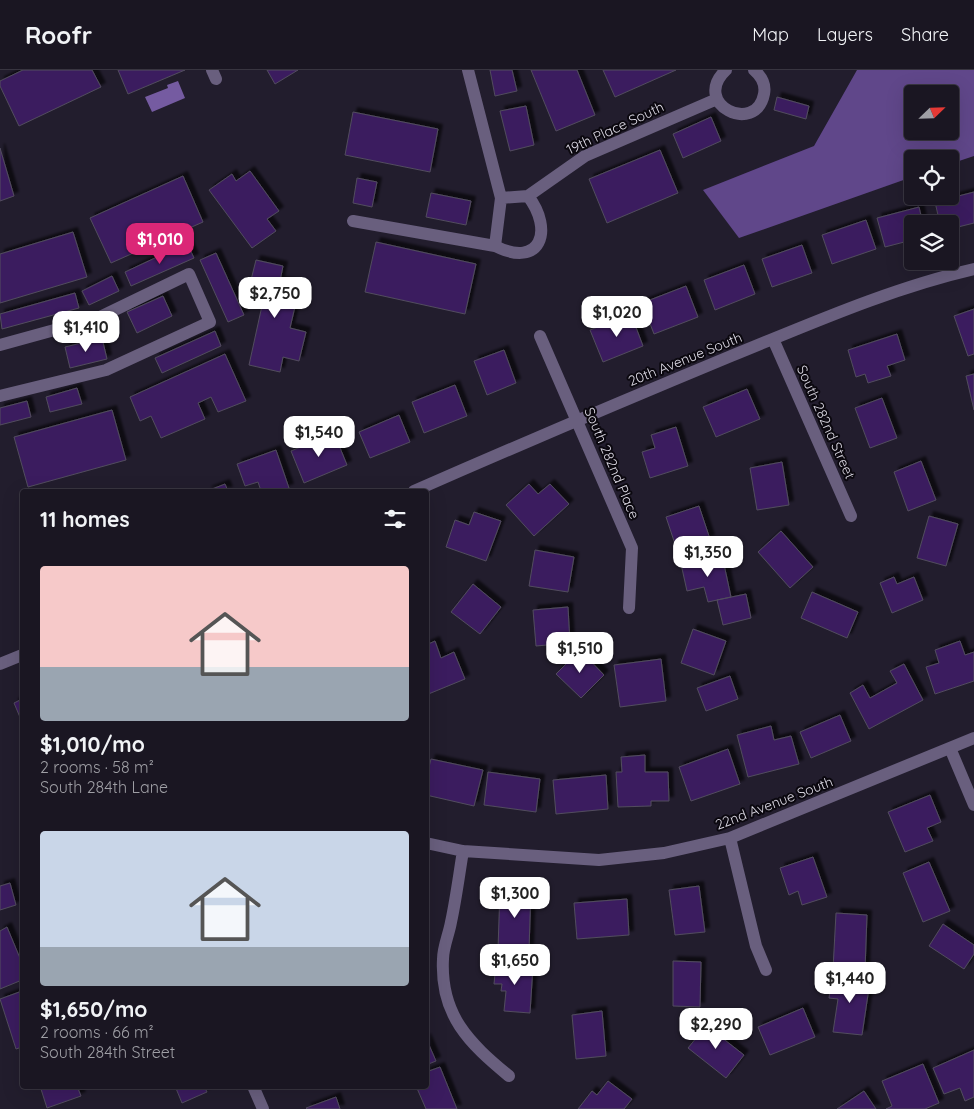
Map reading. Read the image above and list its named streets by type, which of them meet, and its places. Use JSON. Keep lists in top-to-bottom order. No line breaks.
{"streets":{"street":["19th Place South","20th Avenue South","South 282nd Street","South 282nd Place","22nd Avenue South"]},"crossings":[["20th Avenue South","South 282nd Street"],["20th Avenue South","South 282nd Place"]],"north":"top right","page":{"header":"Roofr","nav":["Map","Layers","Share"],"price":["$1,010","$2,750","$1,020","$1,410","$1,540","$1,350","$1,510","$1,300","$1,650","$1,440","$2,290"],"heading":"11 homes","list":[{"name":"$1,010/mo","note":"2 rooms · 58 m² · South 284th Lane"},{"name":"$1,650/mo","note":"2 rooms · 66 m² · South 284th Street"}]}}
